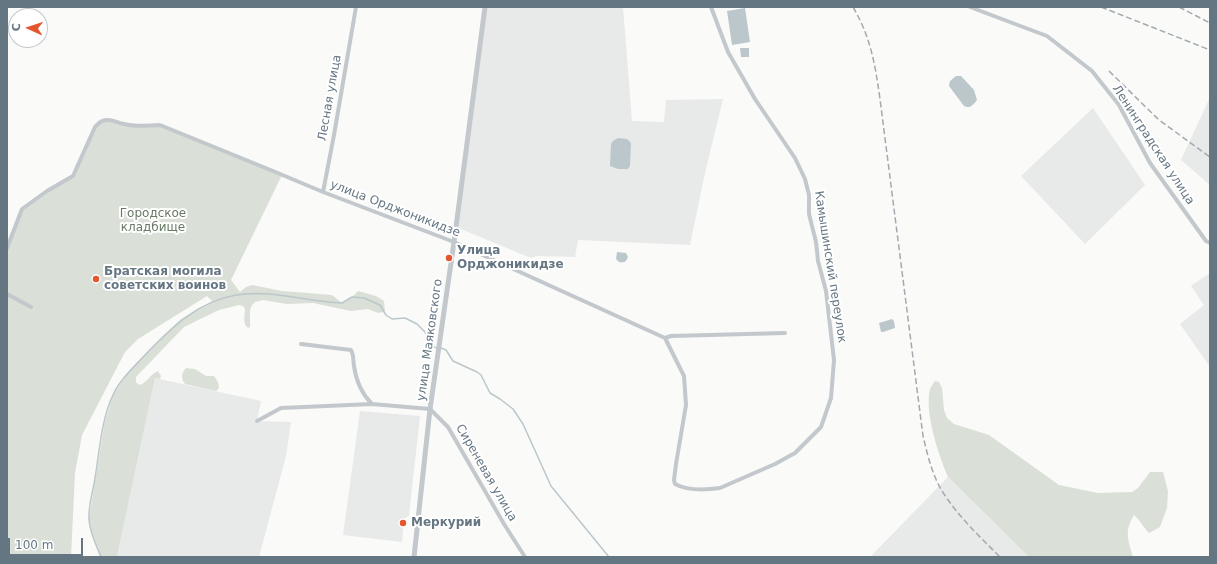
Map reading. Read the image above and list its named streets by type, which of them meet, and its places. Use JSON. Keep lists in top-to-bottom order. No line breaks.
{"streets":{"street":["Лесная улица","Ленинградская улица","улица Орджоникидзе","Камышинский переулок","улица Маяковского","Сиреневая улица"]},"crossings":[["Лесная улица","улица Орджоникидзе"],["улица Орджоникидзе","Камышинский переулок"],["улица Орджоникидзе","улица Маяковского"],["улица Маяковского","Сиреневая улица"]],"parks":["Городское кладбище"],"places":["Улица Орджоникидзе","Братская могила советских воинов","Меркурий"],"scale_bar":"100 m","north":"left"}
